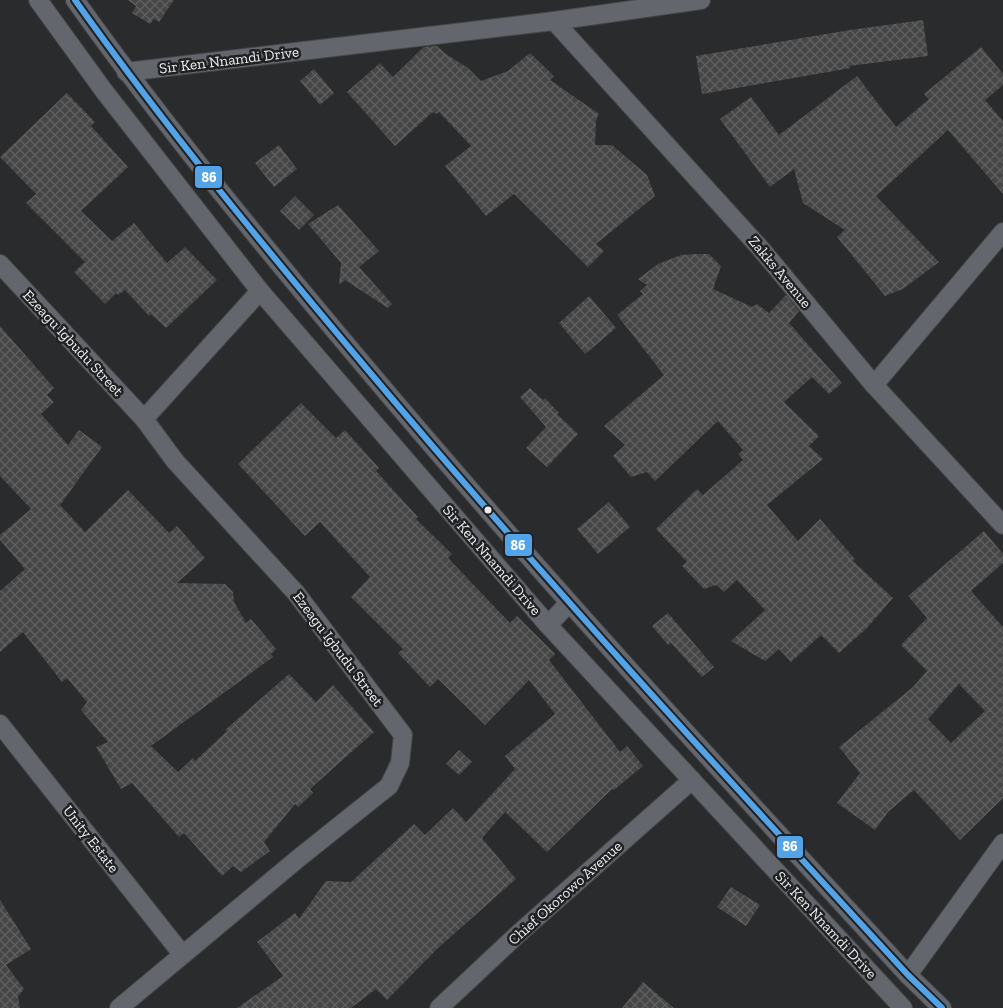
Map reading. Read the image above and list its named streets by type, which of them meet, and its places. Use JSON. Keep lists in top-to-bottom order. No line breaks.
{"streets":{"street":["Sir Ken Nnamdi Drive","Zakks Avenue","Ezeagu Igbudu Street","Unity Estate","Chief Okorowo Avenue"]},"crossings":[["Sir Ken Nnamdi Drive","Zakks Avenue"],["Sir Ken Nnamdi Drive","Chief Okorowo Avenue"],["Ezeagu Igbudu Street","Unity Estate"]],"lines":["transit line 86"]}
